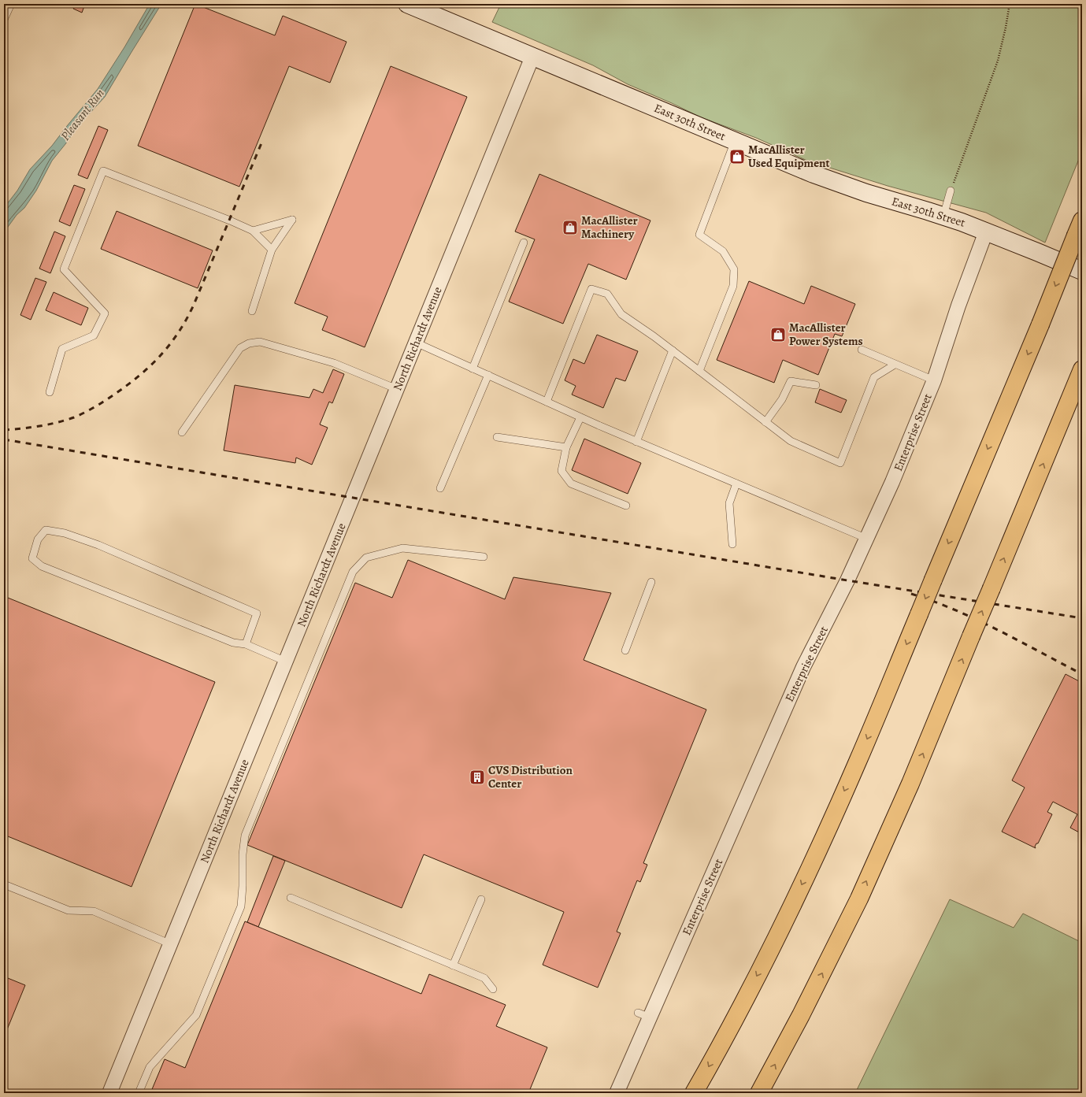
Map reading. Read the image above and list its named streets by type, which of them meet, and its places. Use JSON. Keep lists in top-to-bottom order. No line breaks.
{"streets":{"main road":["East 30th Street"],"street":["North Richardt Avenue","Enterprise Street"]},"crossings":[["East 30th Street","North Richardt Avenue"],["East 30th Street","Enterprise Street"]],"water":["Pleasant Run"],"places":{"shop":["MacAllister Used Equipment","MacAllister Machinery","MacAllister Power Systems"],"building":["CVS Distribution Center"]}}
